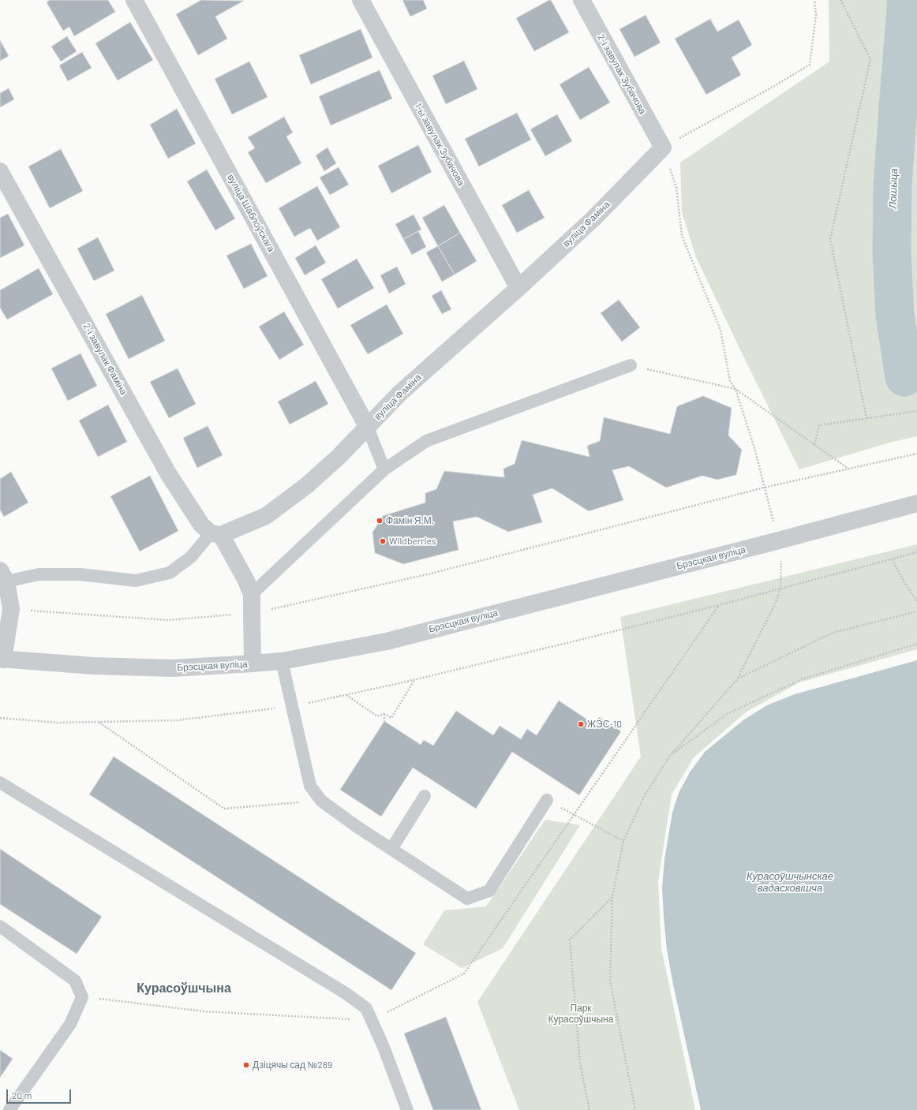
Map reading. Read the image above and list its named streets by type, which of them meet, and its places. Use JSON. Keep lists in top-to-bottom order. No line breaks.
{"streets":{"street":["2-і завулак Зубачова","1-ы завулак Зубачова","вуліца Шаблоўскага","вуліца Фаміна","2-і завулак Фаміна","Брэсцкая вуліца"]},"crossings":[["2-і завулак Зубачова","вуліца Фаміна"],["1-ы завулак Зубачова","вуліца Фаміна"],["вуліца Шаблоўскага","вуліца Фаміна"],["вуліца Фаміна","2-і завулак Фаміна"]],"districts":["Курасоўшчына"],"water":["Лошыца","Курасоўшчынскае вадасховішча"],"parks":["Парк Курасоўшчына"],"places":["Фамін Я.М.","Wildberries","ЖЭС-10","Дзіцячы сад №289"],"scale_bar":"20 m"}
